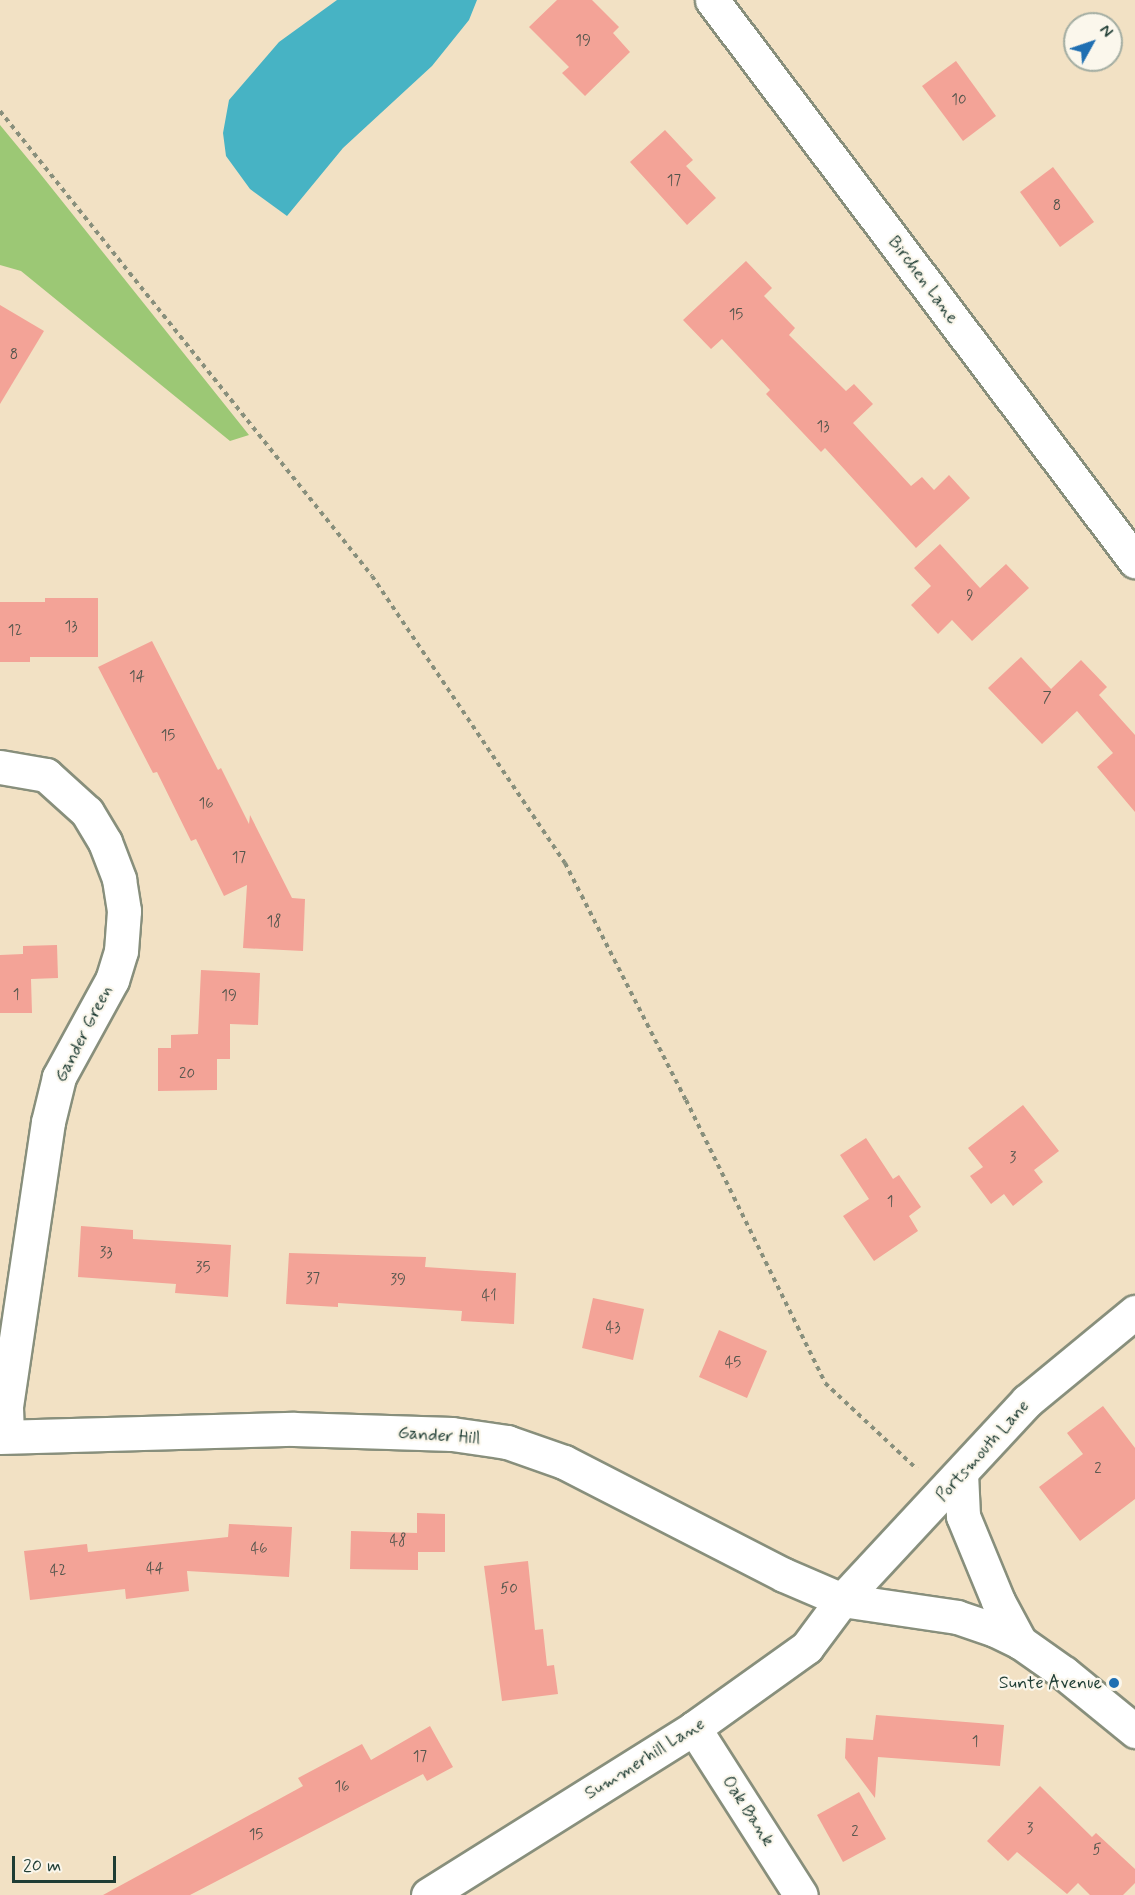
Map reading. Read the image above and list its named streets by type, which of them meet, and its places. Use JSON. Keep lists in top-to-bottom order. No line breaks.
{"streets":{"street":["Birchen Lane","Gander Green","Gander Hill","Portsmouth Lane","Summerhill Lane","Oak Bank"]},"crossings":[["Gander Green","Gander Hill"],["Gander Hill","Portsmouth Lane"],["Gander Hill","Summerhill Lane"],["Portsmouth Lane","Summerhill Lane"],["Summerhill Lane","Oak Bank"]],"places":["Sunte Avenue"],"house_numbers":["19","10","17","8","15","8","13","9","13","12","14","7","15","16","17","18","1","19","20","3","1","33","35","37","39","41","43","45","2","48","46","44","42","50","1","17","16","3","2","15","5"],"scale_bar":"20 m","north":"top right"}
